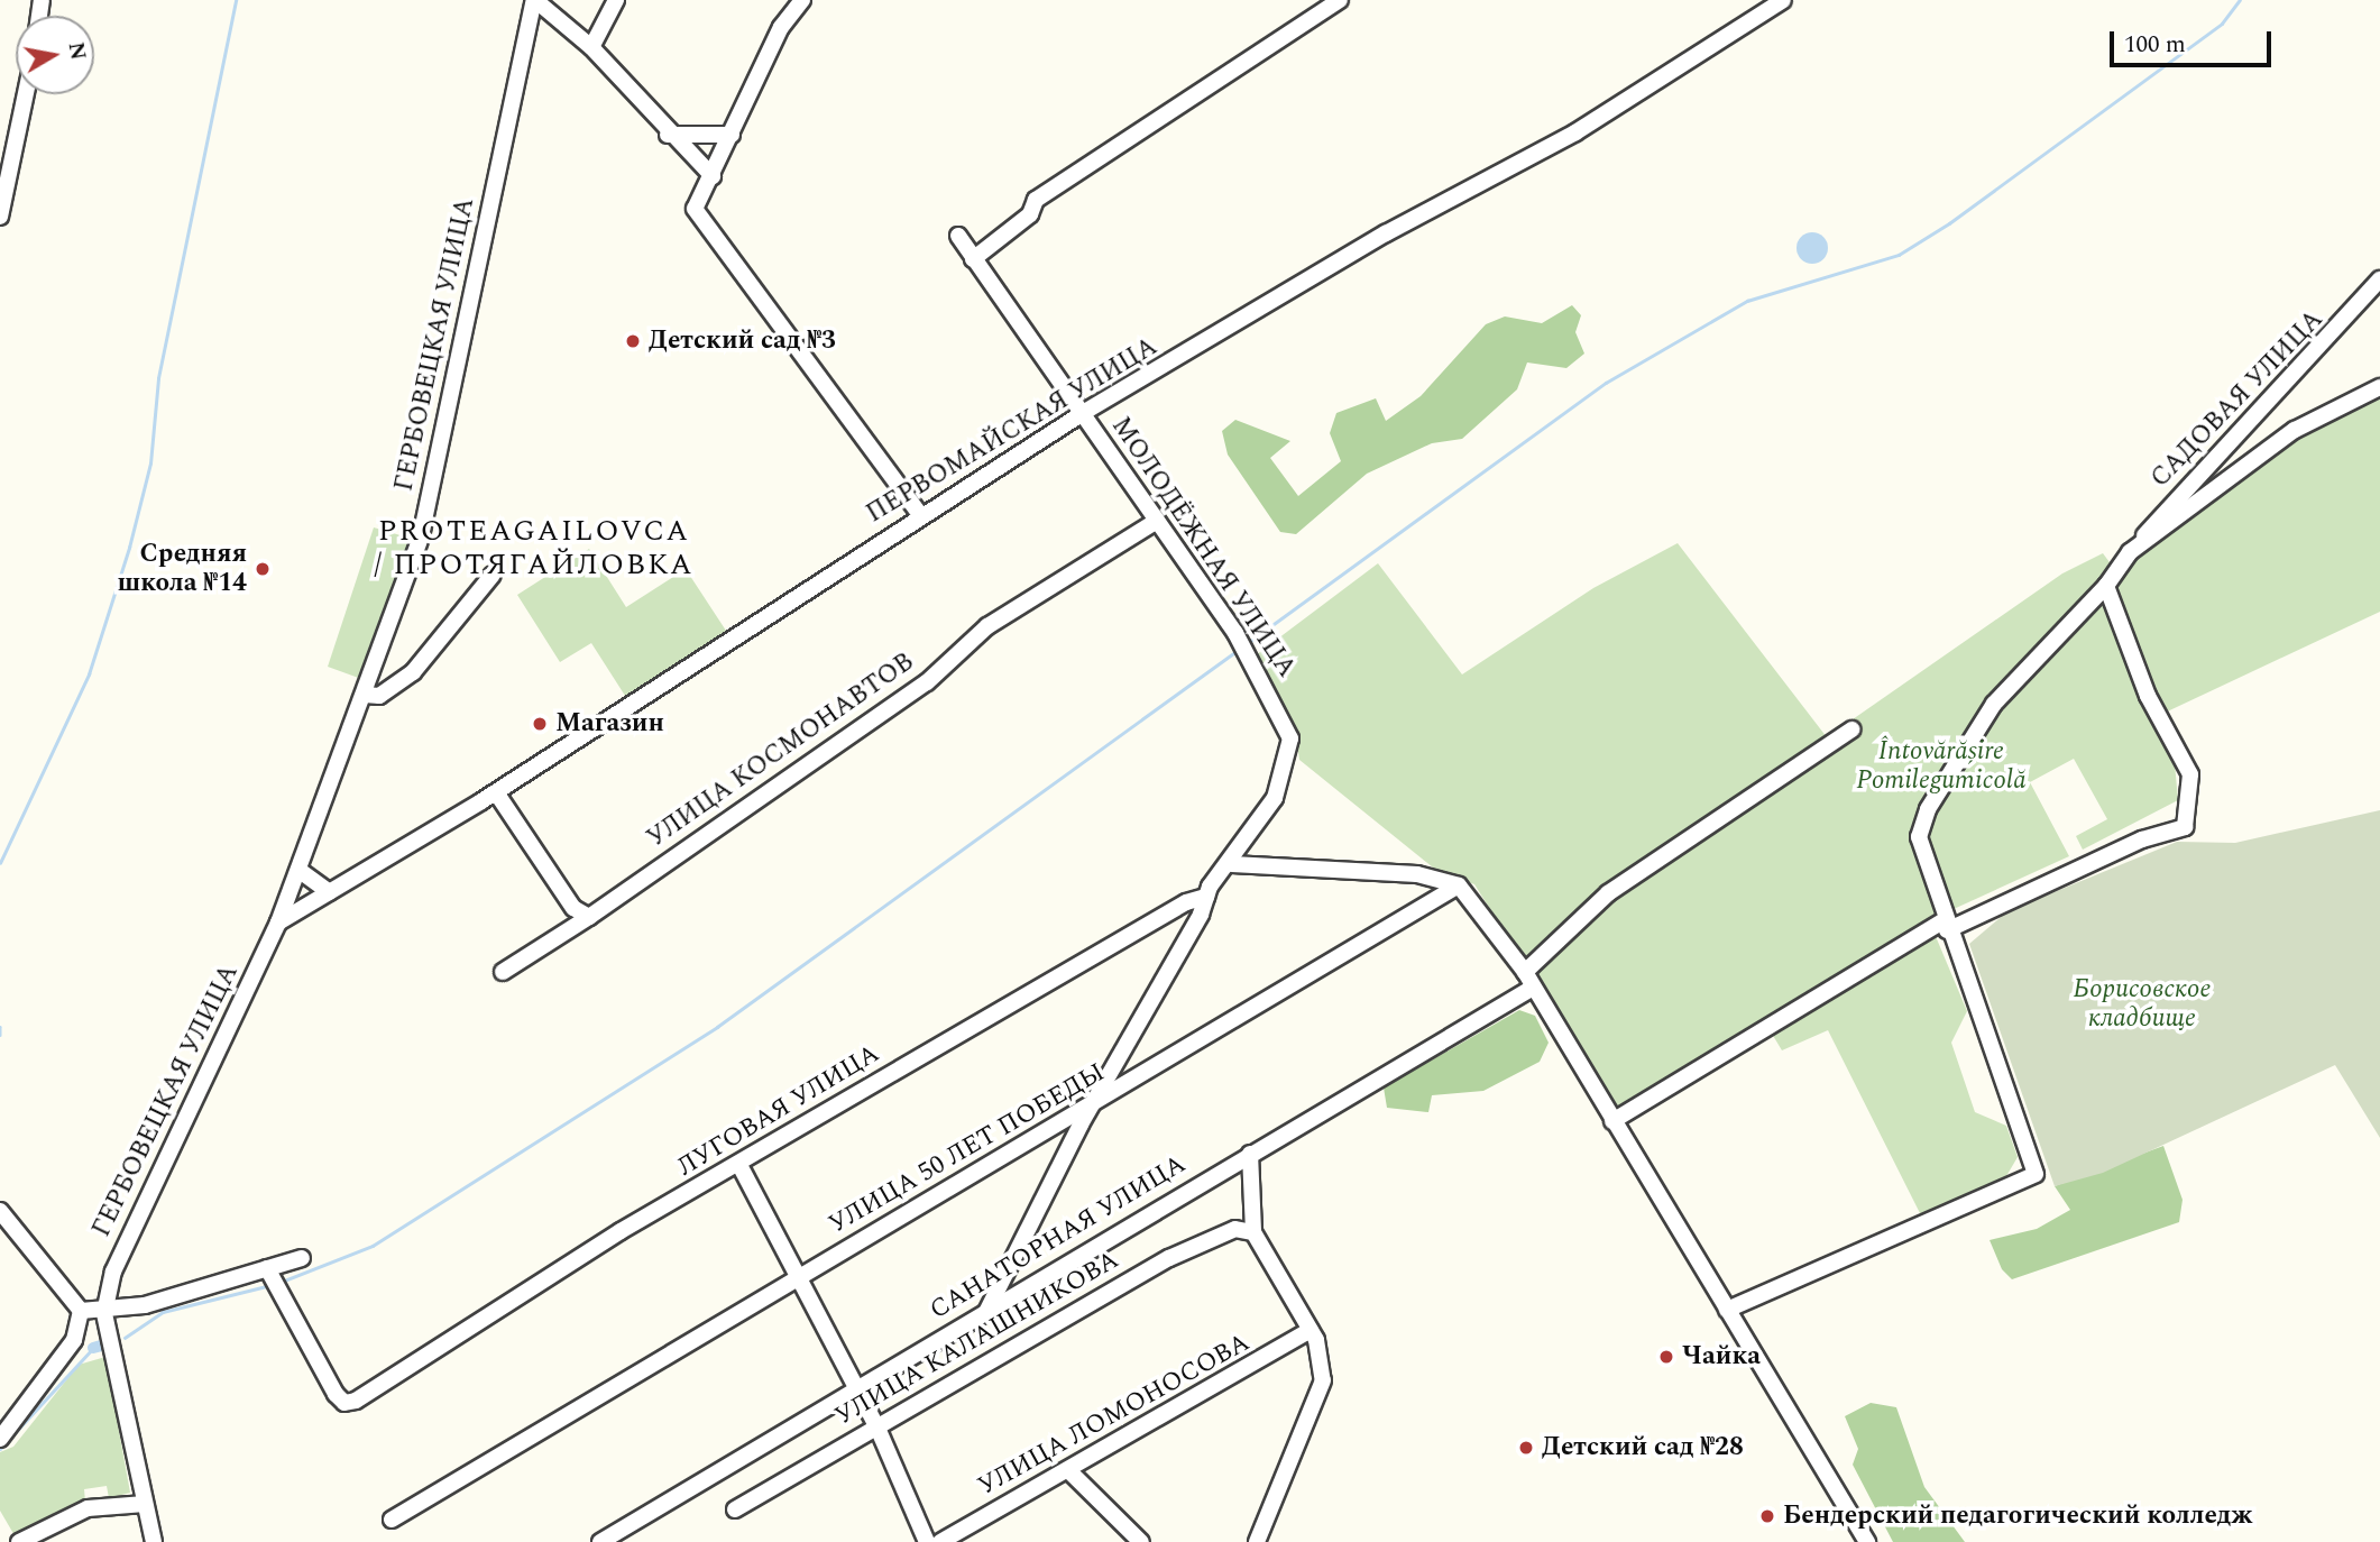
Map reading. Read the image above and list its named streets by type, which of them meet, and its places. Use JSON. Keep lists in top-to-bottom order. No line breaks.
{"streets":{"street":["ГЕРБОВЕЦКАЯ УЛИЦА","САДОВАЯ УЛИЦА","ПЕРВОМАЙСКАЯ УЛИЦА","МОЛОДЁЖНАЯ УЛИЦА","УЛИЦА КОСМОНАВТОВ","ЛУГОВАЯ УЛИЦА","УЛИЦА 50 ЛЕТ ПОБЕДЫ","САНАТОРНАЯ УЛИЦА","УЛИЦА КАЛАШНИКОВА","УЛИЦА ЛОМОНОСОВА"]},"crossings":[["ГЕРБОВЕЦКАЯ УЛИЦА","ПЕРВОМАЙСКАЯ УЛИЦА"],["ПЕРВОМАЙСКАЯ УЛИЦА","МОЛОДЁЖНАЯ УЛИЦА"],["МОЛОДЁЖНАЯ УЛИЦА","УЛИЦА КОСМОНАВТОВ"],["МОЛОДЁЖНАЯ УЛИЦА","ЛУГОВАЯ УЛИЦА"],["МОЛОДЁЖНАЯ УЛИЦА","УЛИЦА 50 ЛЕТ ПОБЕДЫ"],["МОЛОДЁЖНАЯ УЛИЦА","САНАТОРНАЯ УЛИЦА"]],"districts":["PROTEAGAILOVCA / ПРОТЯГАЙЛОВКА"],"parks":["Întovărășire Pomilegumicolă","Борисовское кладбище"],"places":["Детский сад №3","Средняя школа №14","Магазин","Чайка","Детский сад №28","Бендерский педагогический колледж"],"scale_bar":"100 m","north":"right"}
